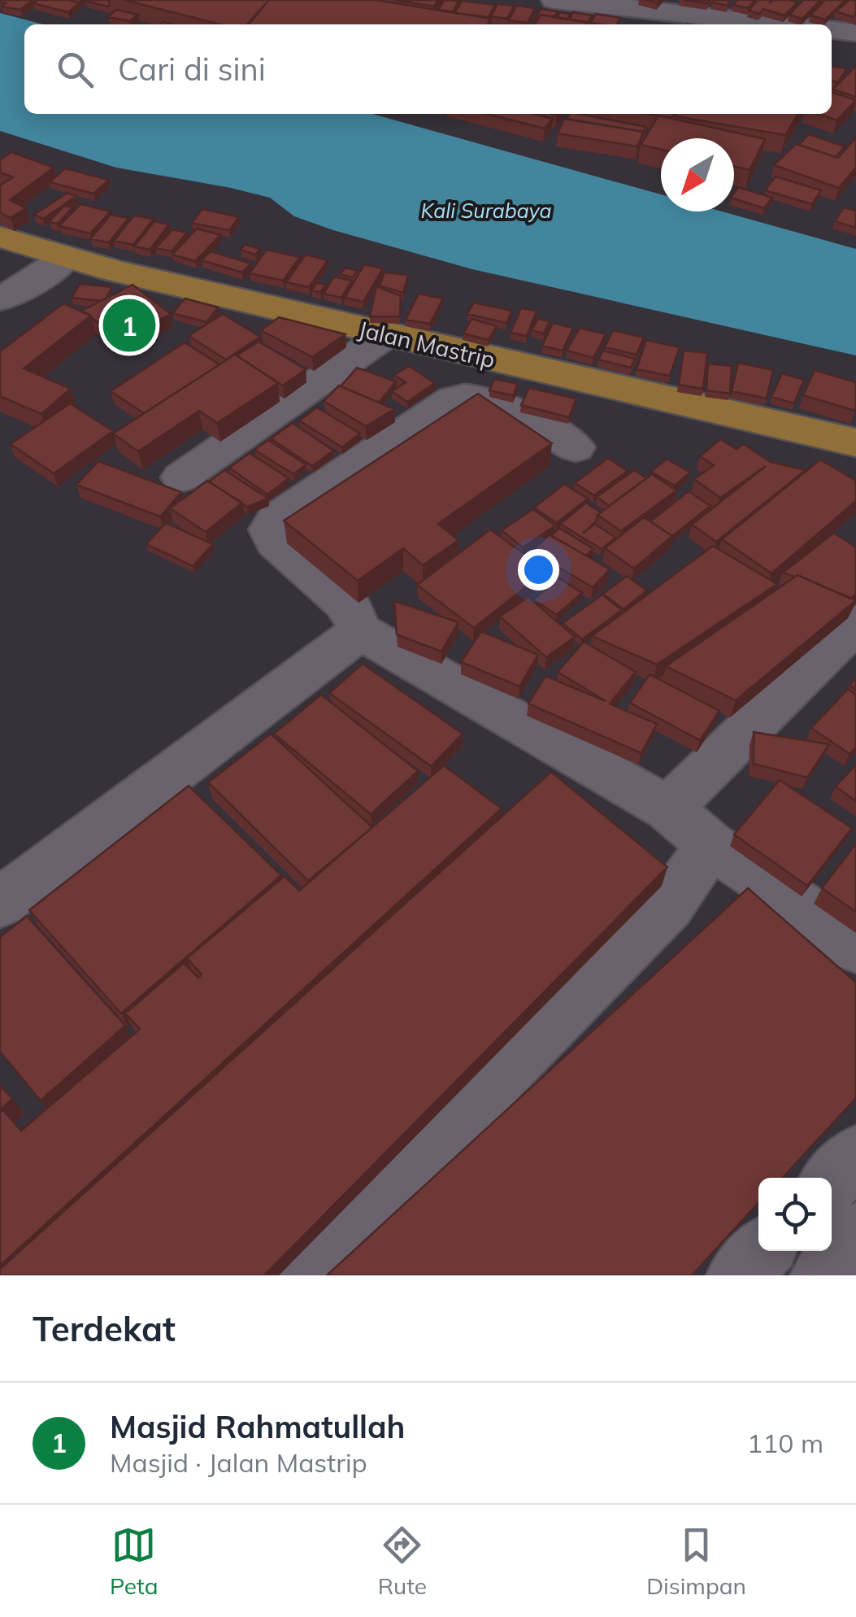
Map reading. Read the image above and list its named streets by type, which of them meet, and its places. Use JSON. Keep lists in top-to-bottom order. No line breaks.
{"streets":{"main road":["Jalan Mastrip"]},"water":["Kali Surabaya"],"north":"bottom left","page":{"search":"Cari di sini","pins":"1","heading":"Terdekat","list":[{"mark":"1","name":"Masjid Rahmatullah","note":"Masjid · Jalan Mastrip","value":"110 m"}],"nav":["Peta","Rute","Disimpan"]}}
